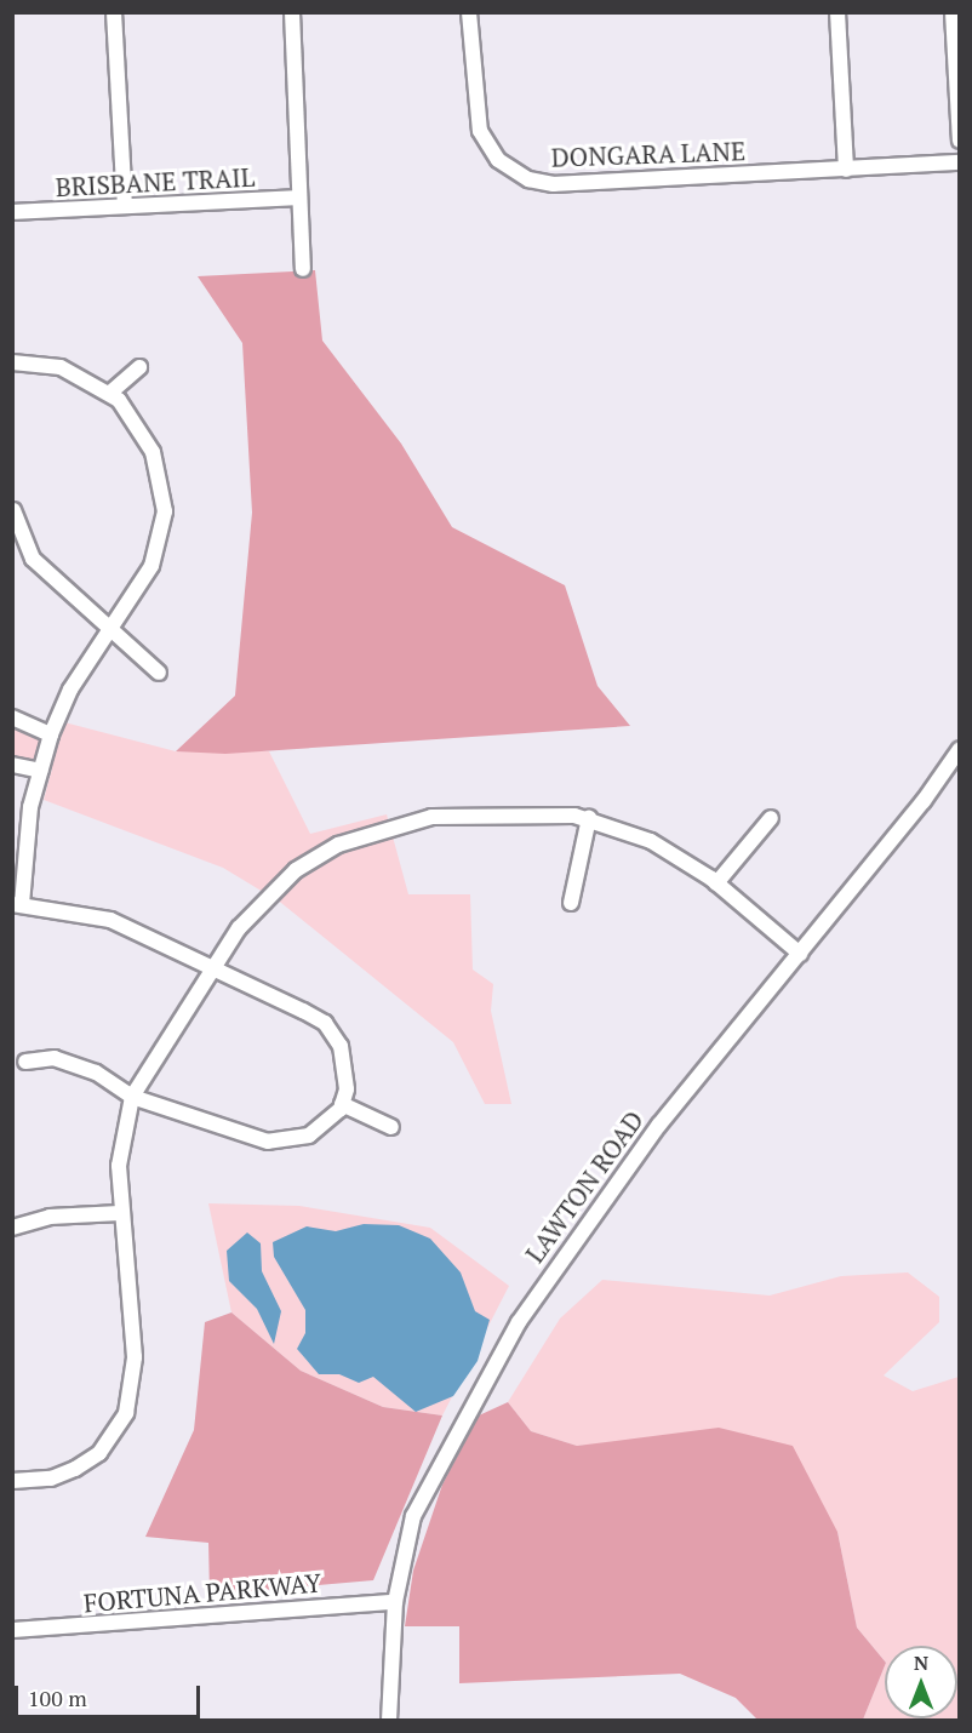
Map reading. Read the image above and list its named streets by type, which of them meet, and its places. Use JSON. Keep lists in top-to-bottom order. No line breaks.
{"streets":{"street":["DONGARA LANE","BRISBANE TRAIL","LAWTON ROAD","FORTUNA PARKWAY"]},"crossings":[["LAWTON ROAD","FORTUNA PARKWAY"]],"scale_bar":"100 m","north":"top"}
